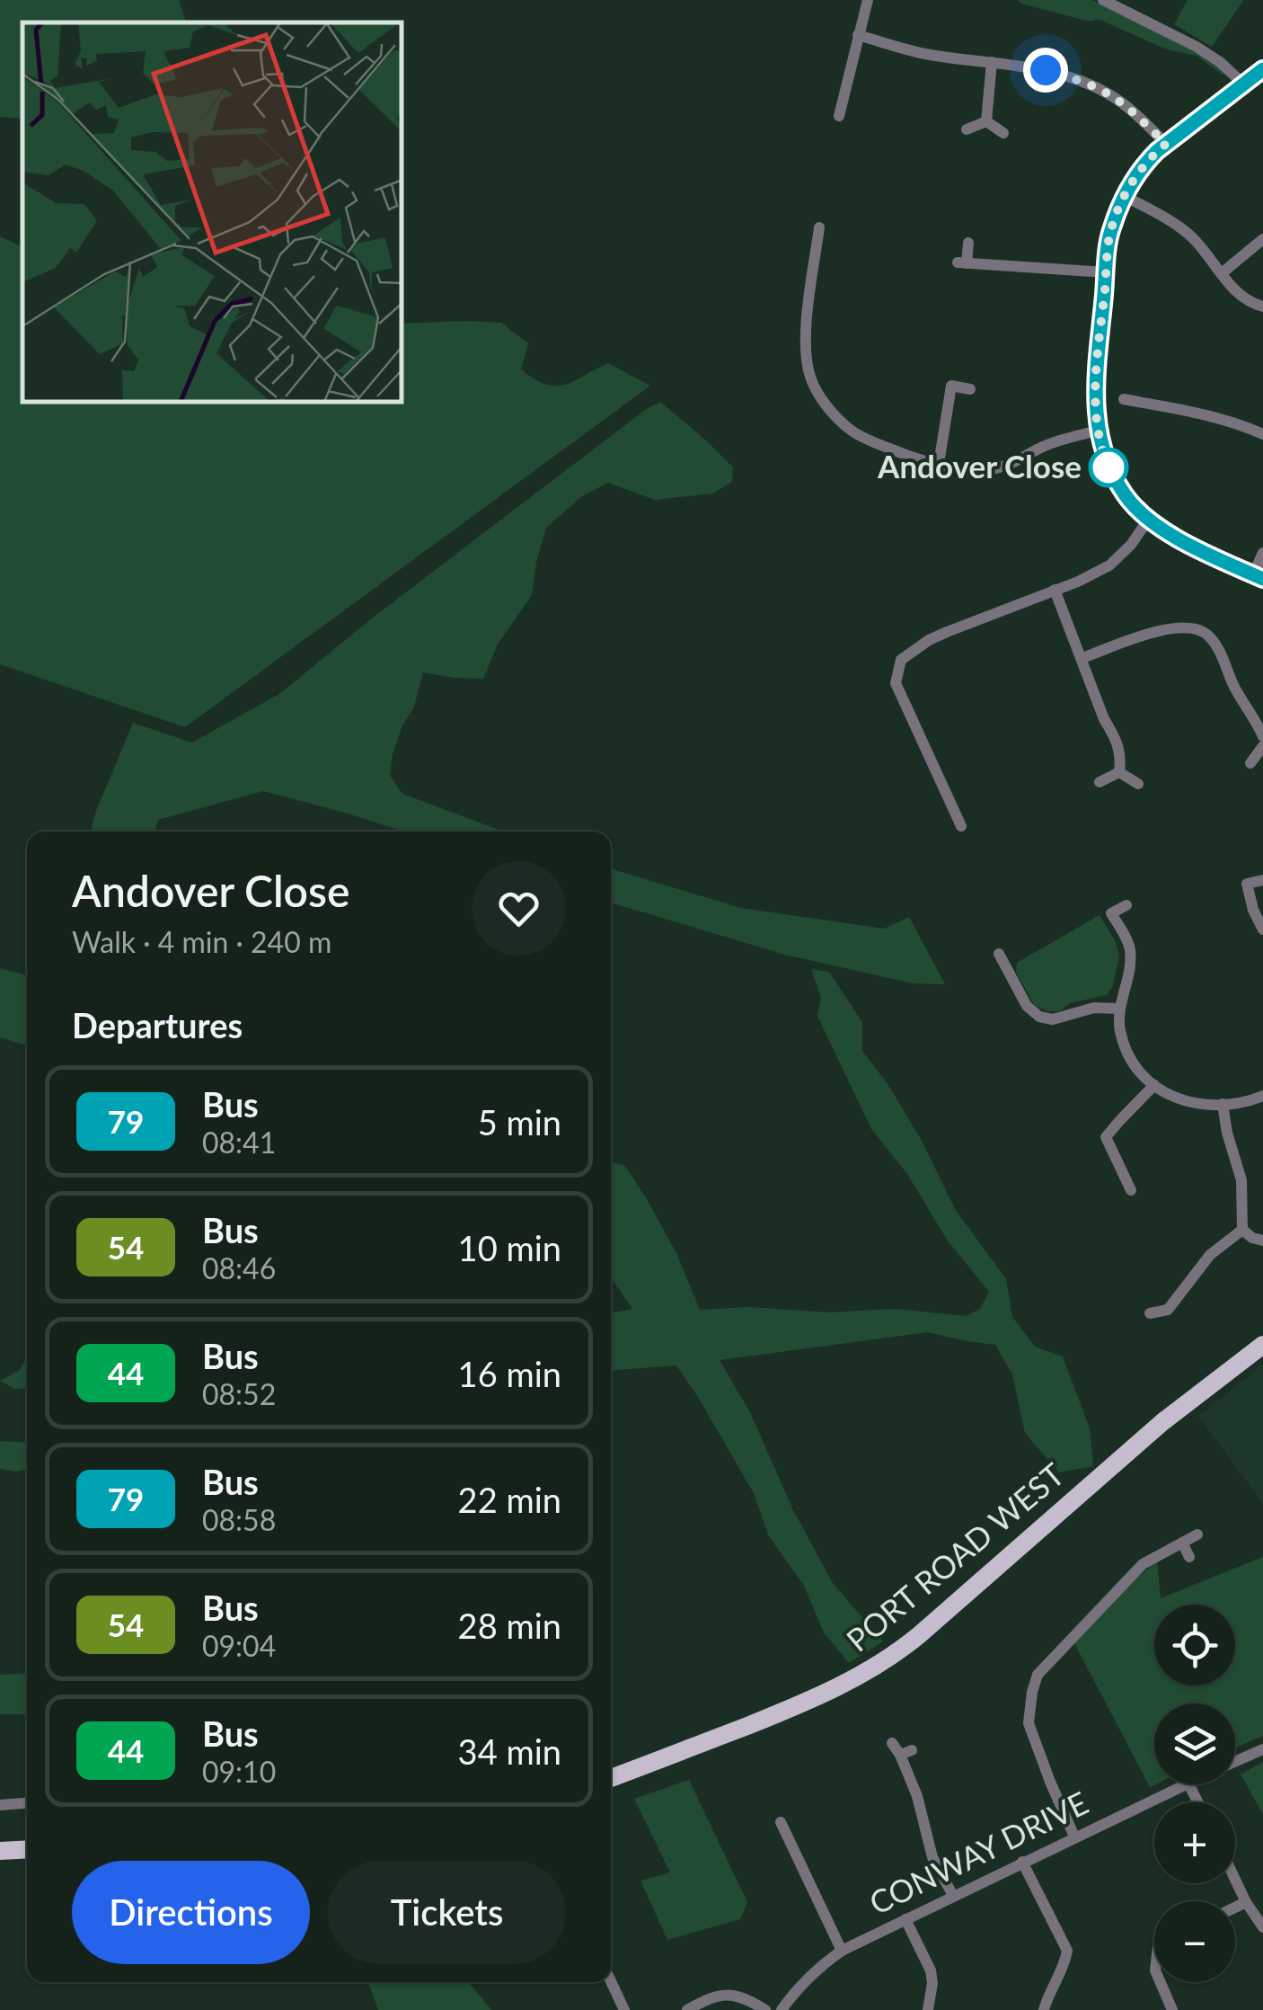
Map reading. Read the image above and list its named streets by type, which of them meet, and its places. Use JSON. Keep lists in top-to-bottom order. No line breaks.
{"streets":{"main road":["PORT ROAD WEST"],"street":["CONWAY DRIVE"]},"places":["Andover Close"],"lines":["bus line 79"],"page":{"heading":[["Andover Close","Walk · 4 min · 240 m"],"Departures"],"list":[{"mark":"79","name":"Bus","note":"08:41","value":"5 min"},{"mark":"54","name":"Bus","note":"08:46","value":"10 min"},{"mark":"44","name":"Bus","note":"08:52","value":"16 min"},{"mark":"79","name":"Bus","note":"08:58","value":"22 min"},{"mark":"54","name":"Bus","note":"09:04","value":"28 min"},{"mark":"44","name":"Bus","note":"09:10","value":"34 min"}],"map_buttons":["+","−"],"buttons":["Directions","Tickets"]}}
